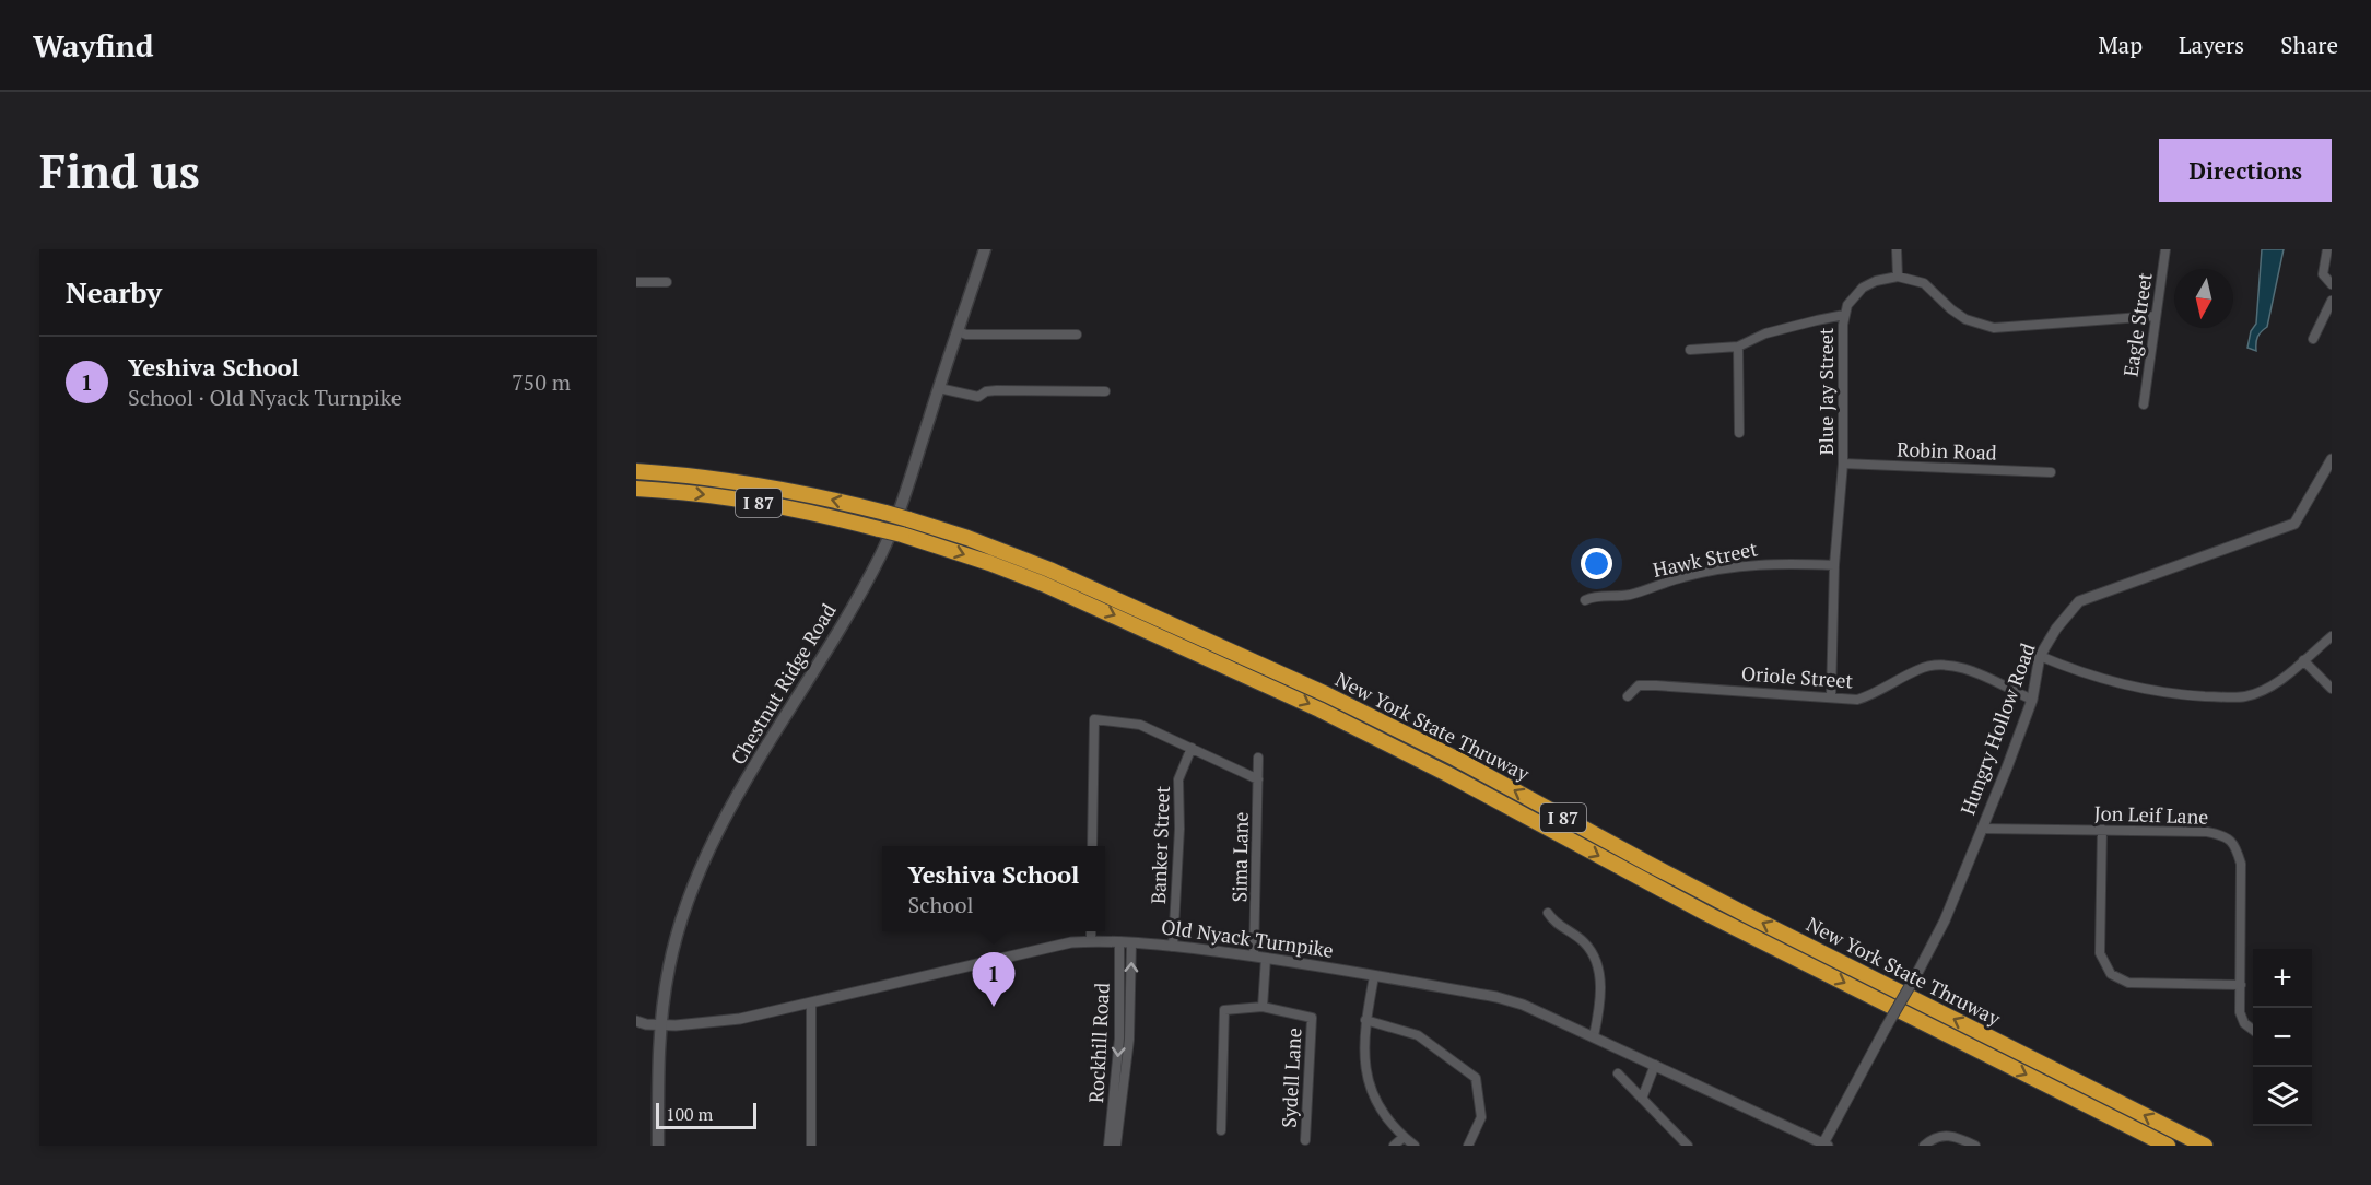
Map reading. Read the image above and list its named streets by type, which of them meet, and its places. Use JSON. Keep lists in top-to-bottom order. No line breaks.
{"streets":{"highway":["I 87","New York State Thruway"],"main road":["Chestnut Ridge Road"],"street":["Eagle Street","Blue Jay Street","Robin Road","Hawk Street","Oriole Street","Hungry Hollow Road","Jon Leif Lane","Banker Street","Sima Lane","Old Nyack Turnpike","Rockhill Road","Sydell Lane"]},"crossings":[["Blue Jay Street","Robin Road"],["Blue Jay Street","Hawk Street"],["Blue Jay Street","Oriole Street"],["Oriole Street","Hungry Hollow Road"],["Chestnut Ridge Road","Old Nyack Turnpike"],["Hungry Hollow Road","Jon Leif Lane"],["Hungry Hollow Road","Old Nyack Turnpike"],["Banker Street","Old Nyack Turnpike"],["Sima Lane","Old Nyack Turnpike"],["Old Nyack Turnpike","Rockhill Road"]],"scale_bar":"100 m","north":"bottom","page":{"header":"Wayfind","nav":["Map","Layers","Share"],"buttons":"Directions","title":"Find us","heading":"Nearby","list":[{"mark":"1","name":"Yeshiva School","note":"School · Old Nyack Turnpike","value":"750 m"}],"popup":["Yeshiva School","School"],"map_buttons":["+","−"],"pins":"1","scale":"100 m"}}
